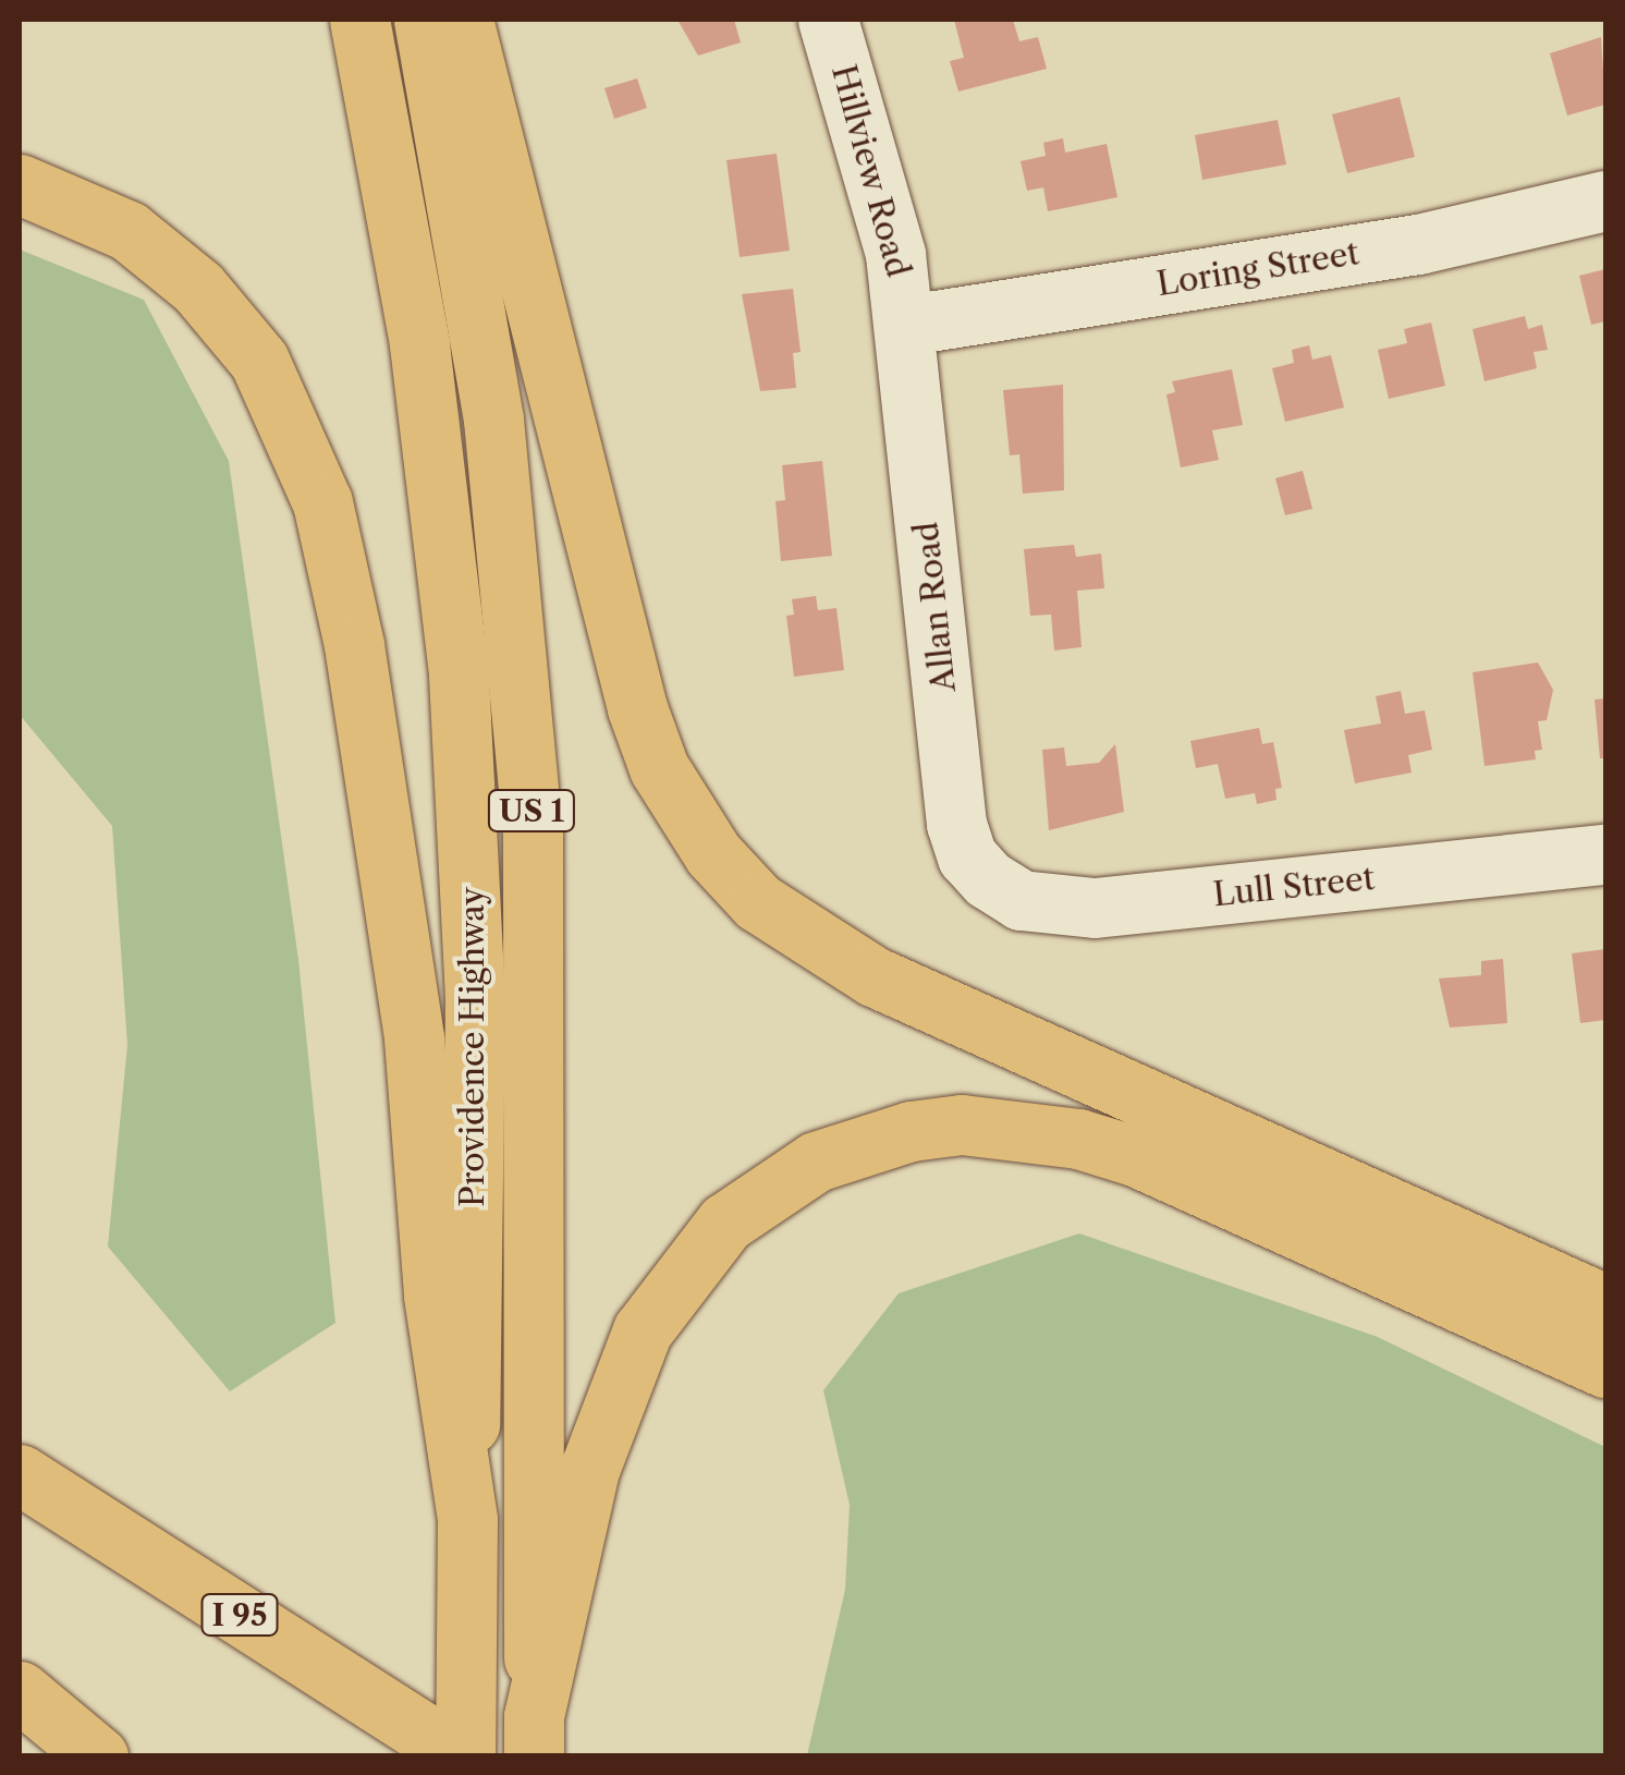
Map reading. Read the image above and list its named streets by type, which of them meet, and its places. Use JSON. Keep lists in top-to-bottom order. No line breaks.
{"streets":{"main road":["US 1","Providence Highway","I 95"],"street":["Hillview Road","Loring Street","Allan Road","Lull Street"]},"crossings":[["Hillview Road","Loring Street"],["Hillview Road","Allan Road"],["Loring Street","Allan Road"],["Allan Road","Lull Street"],["Providence Highway","I 95"]]}
